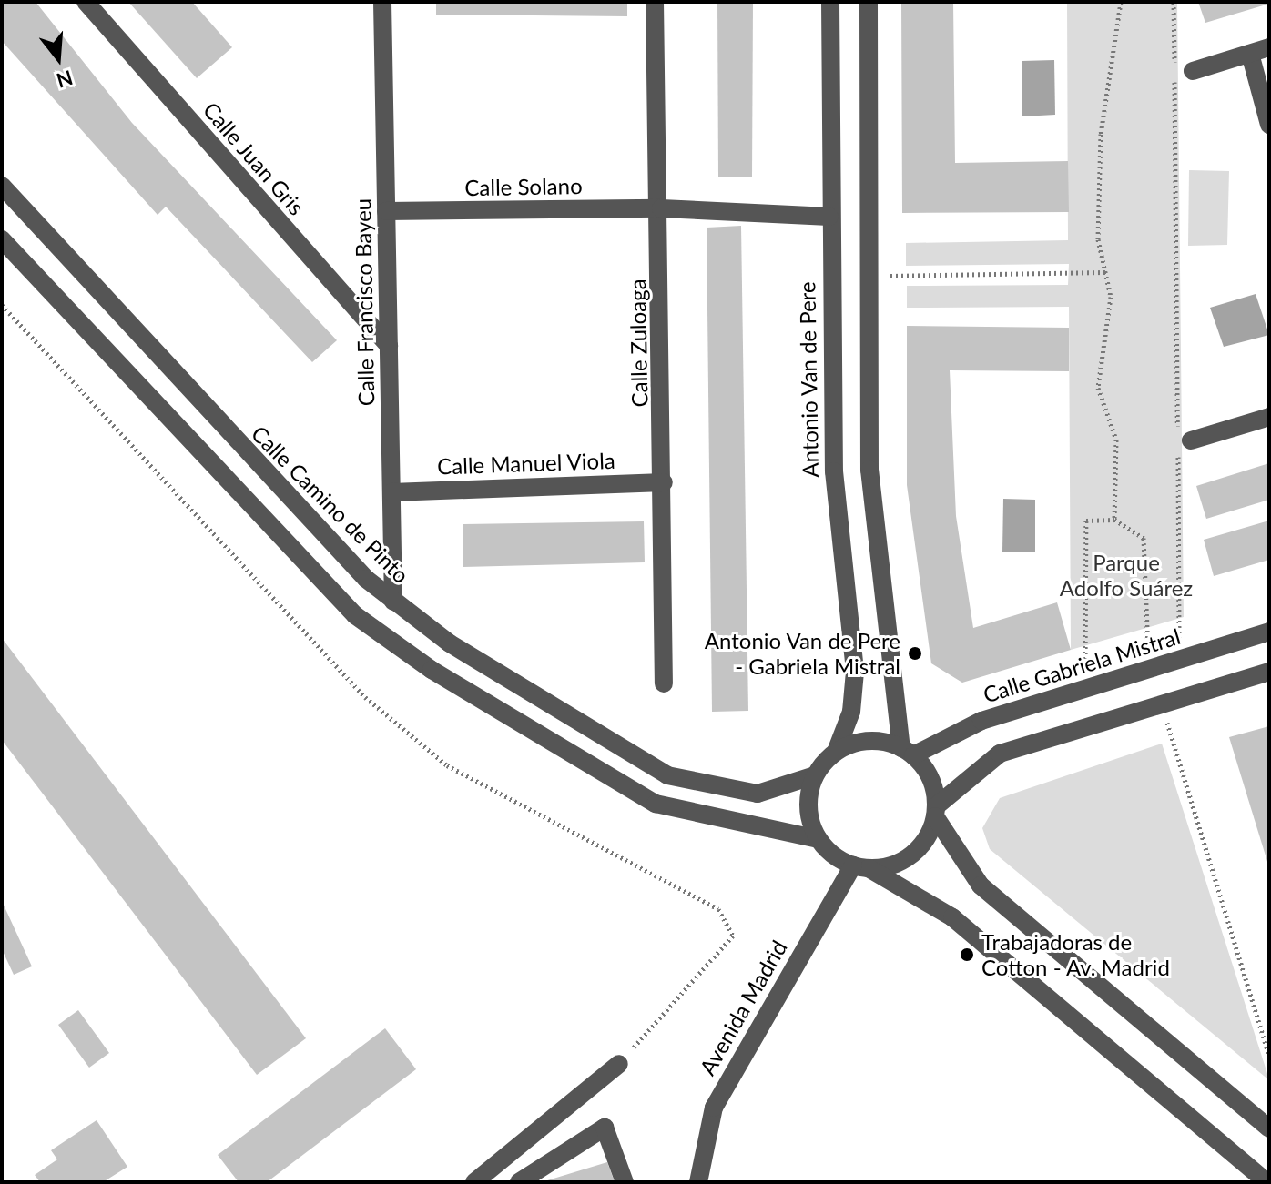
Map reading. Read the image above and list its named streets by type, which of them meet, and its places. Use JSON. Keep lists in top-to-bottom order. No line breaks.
{"streets":{"street":["Calle Juan Gris","Calle Solano","Calle Francisco Bayeu","Calle Zuloaga","Antonio Van de Pere","Calle Manuel Viola","Calle Camino de Pinto","Calle Gabriela Mistral","Avenida Madrid"]},"crossings":[["Calle Juan Gris","Calle Francisco Bayeu"],["Calle Solano","Calle Francisco Bayeu"],["Calle Solano","Calle Zuloaga"],["Calle Solano","Antonio Van de Pere"],["Calle Francisco Bayeu","Calle Manuel Viola"],["Calle Francisco Bayeu","Calle Camino de Pinto"],["Calle Zuloaga","Calle Manuel Viola"],["Antonio Van de Pere","Calle Camino de Pinto"],["Antonio Van de Pere","Calle Gabriela Mistral"],["Antonio Van de Pere","Avenida Madrid"],["Calle Camino de Pinto","Calle Gabriela Mistral"],["Calle Camino de Pinto","Avenida Madrid"],["Calle Gabriela Mistral","Avenida Madrid"]],"parks":["Parque Adolfo Suárez"],"places":["Antonio Van de Pere - Gabriela Mistral","Trabajadoras de Cotton - Av. Madrid"],"north":"bottom"}
